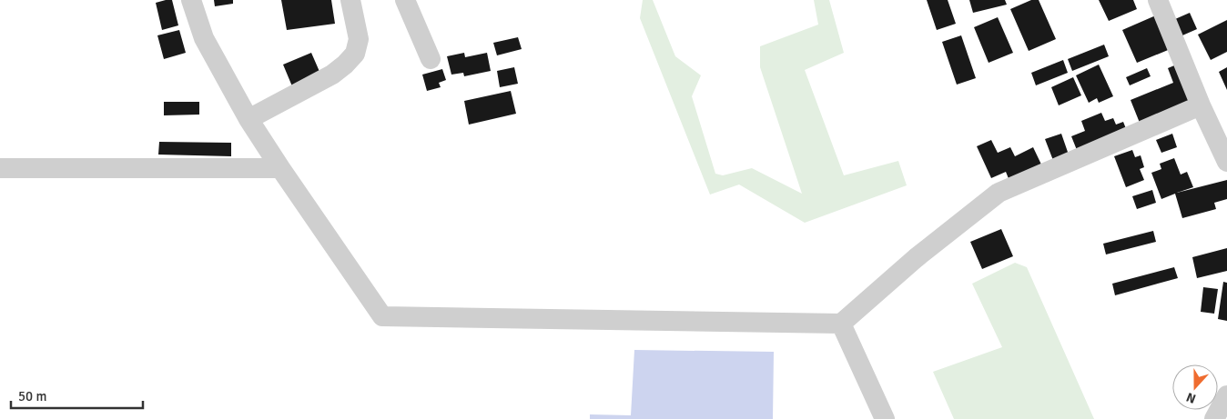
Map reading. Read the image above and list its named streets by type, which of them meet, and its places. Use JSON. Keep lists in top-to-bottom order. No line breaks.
{"scale_bar":"50 m","north":"bottom"}
